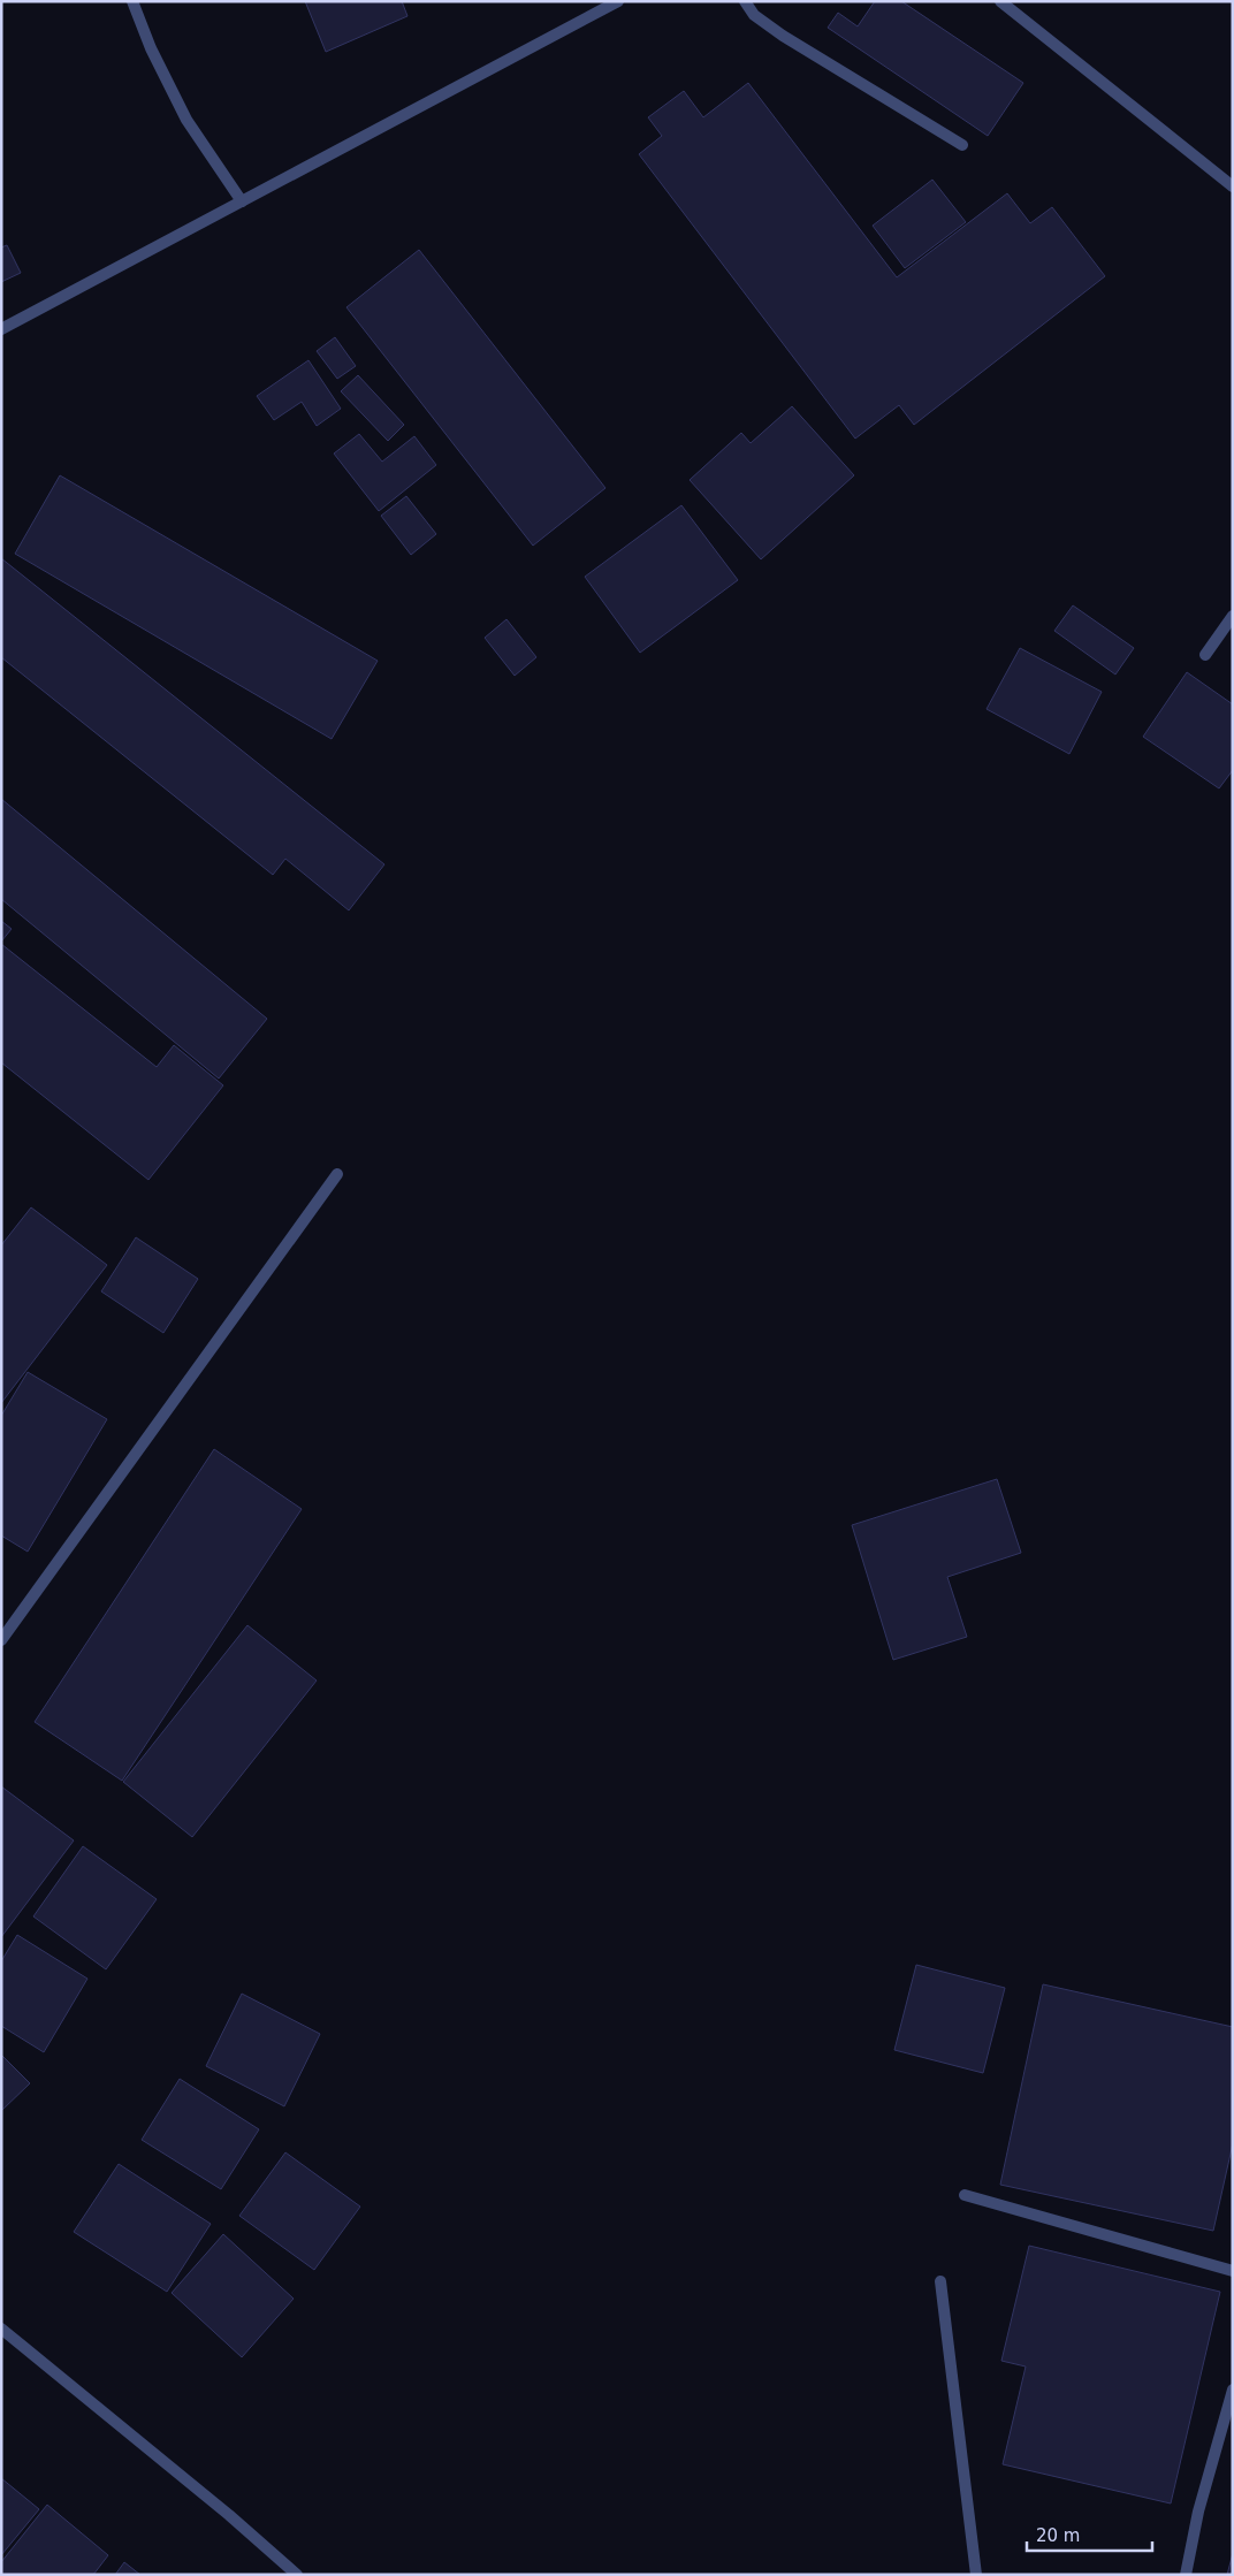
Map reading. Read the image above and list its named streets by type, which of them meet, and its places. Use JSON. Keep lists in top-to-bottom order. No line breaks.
{"scale_bar":"20 m"}
